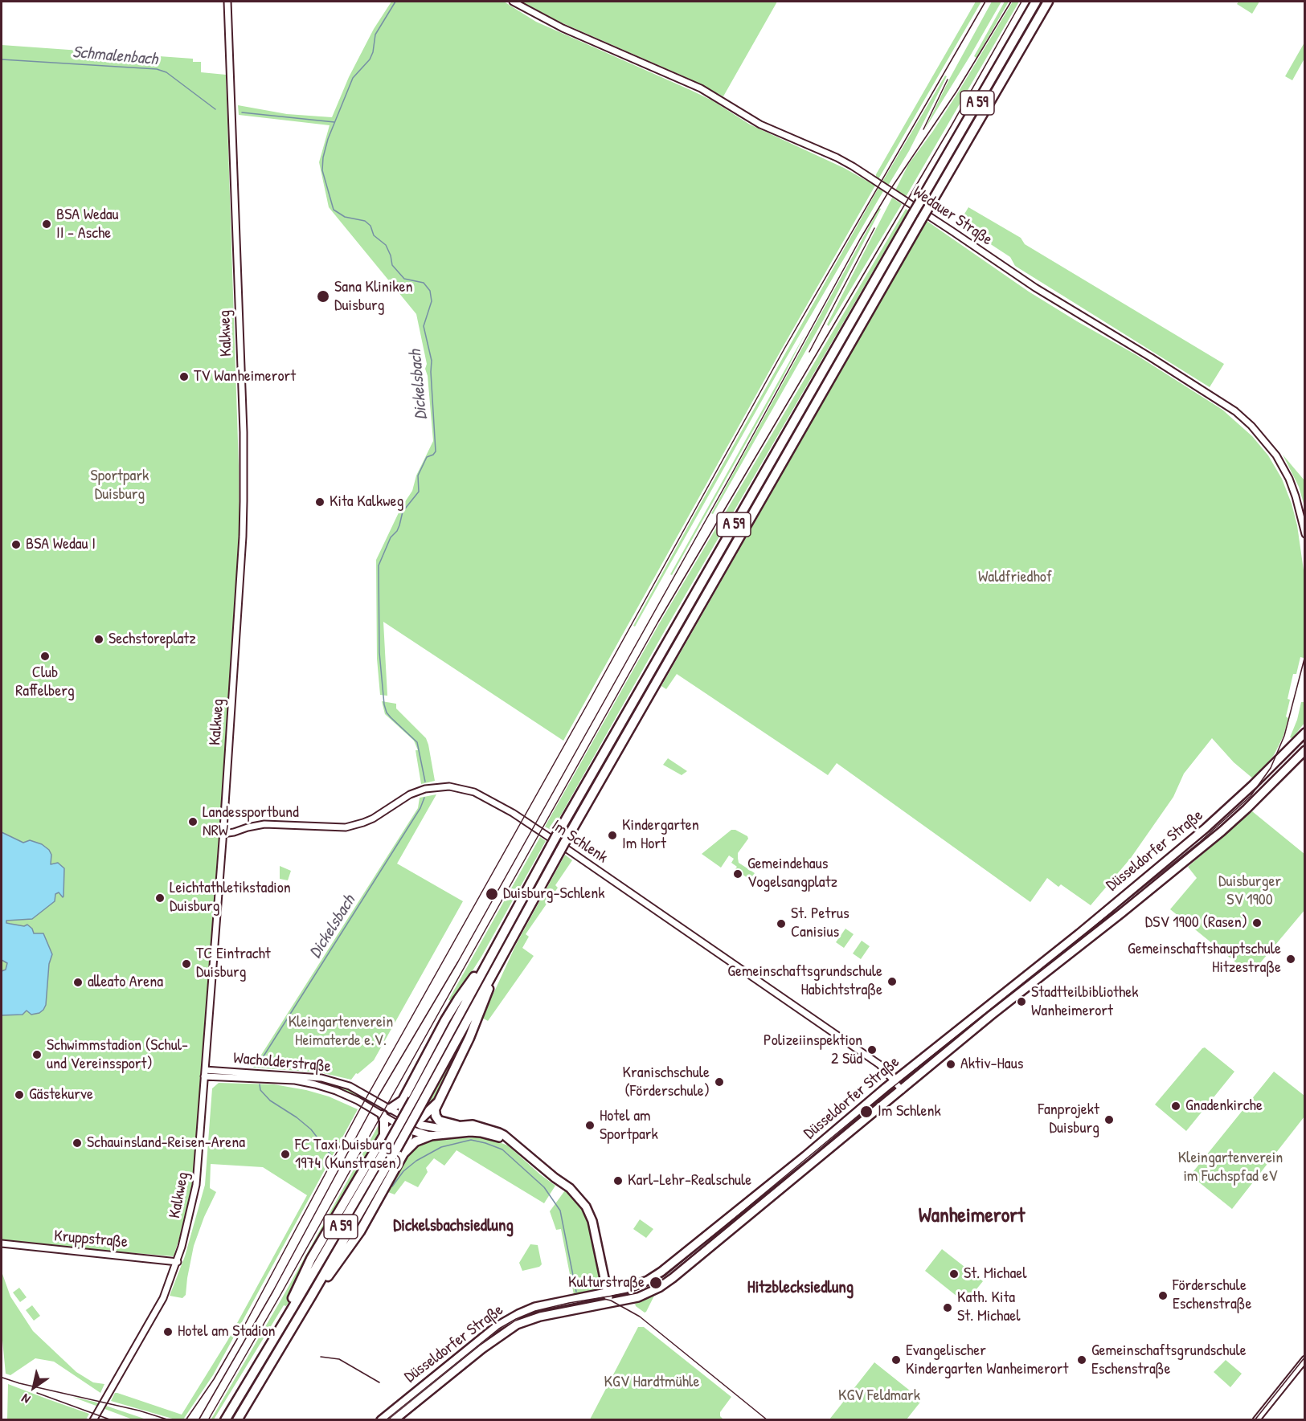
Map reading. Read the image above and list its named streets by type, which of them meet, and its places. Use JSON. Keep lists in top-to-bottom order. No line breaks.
{"streets":{"highway":["A 59"],"main road":["Düsseldorfer Straße","Wacholderstraße"],"street":["Wedauer Straße","Kalkweg","Im Schlenk","Kruppstraße"]},"crossings":[["Kalkweg","Im Schlenk"],["Kalkweg","Wacholderstraße"],["Kalkweg","Kruppstraße"],["Im Schlenk","Düsseldorfer Straße"],["Düsseldorfer Straße","Wacholderstraße"]],"districts":["Wanheimerort","Dickelsbachsiedlung","Hitzblecksiedlung"],"water":["Schmalenbach","Dickelsbach"],"parks":["Sportpark Duisburg","Waldfriedhof","Duisburger SV 1900","Kleingartenverein Heimaterde e.V.","Kleingartenverein im Fuchspfad eV","KGV Hardtmühle","KGV Feldmark"],"places":["BSA Wedau II - Asche","Sana Kliniken Duisburg","TV Wanheimerort","Kita Kalkweg","BSA Wedau I","Sechstoreplatz","Club Raffelberg","Landessportbund NRW","Kindergarten Im Hort","Gemeindehaus Vogelsangplatz","Duisburg-Schlenk","Leichtathletikstadion Duisburg","DSV 1900 (Rasen)","St. Petrus Canisius","Gemeinschaftshauptschule Hitzestraße","TC Eintracht Duisburg","Gemeinschaftsgrundschule Habichtstraße","alleato Arena","Stadtteilbibliothek Wanheimerort","Polizeiinspektion 2 Süd","Schwimmstadion (Schul- und Vereinssport)","Aktiv-Haus","Kranischschule (Förderschule)","Gästekurve","Gnadenkirche","Im Schlenk","Fanprojekt Duisburg","Hotel am Sportpark","Schauinsland-Reisen-Arena","FC Taxi Duisburg 1974 (Kunstrasen)","Karl-Lehr-Realschule","St. Michael","Kulturstraße","Förderschule Eschenstraße","Kath. Kita St. Michael","Hotel am Stadion","Evangelischer Kindergarten Wanheimerort","Gemeinschaftsgrundschule Eschenstraße"],"north":"bottom left"}
